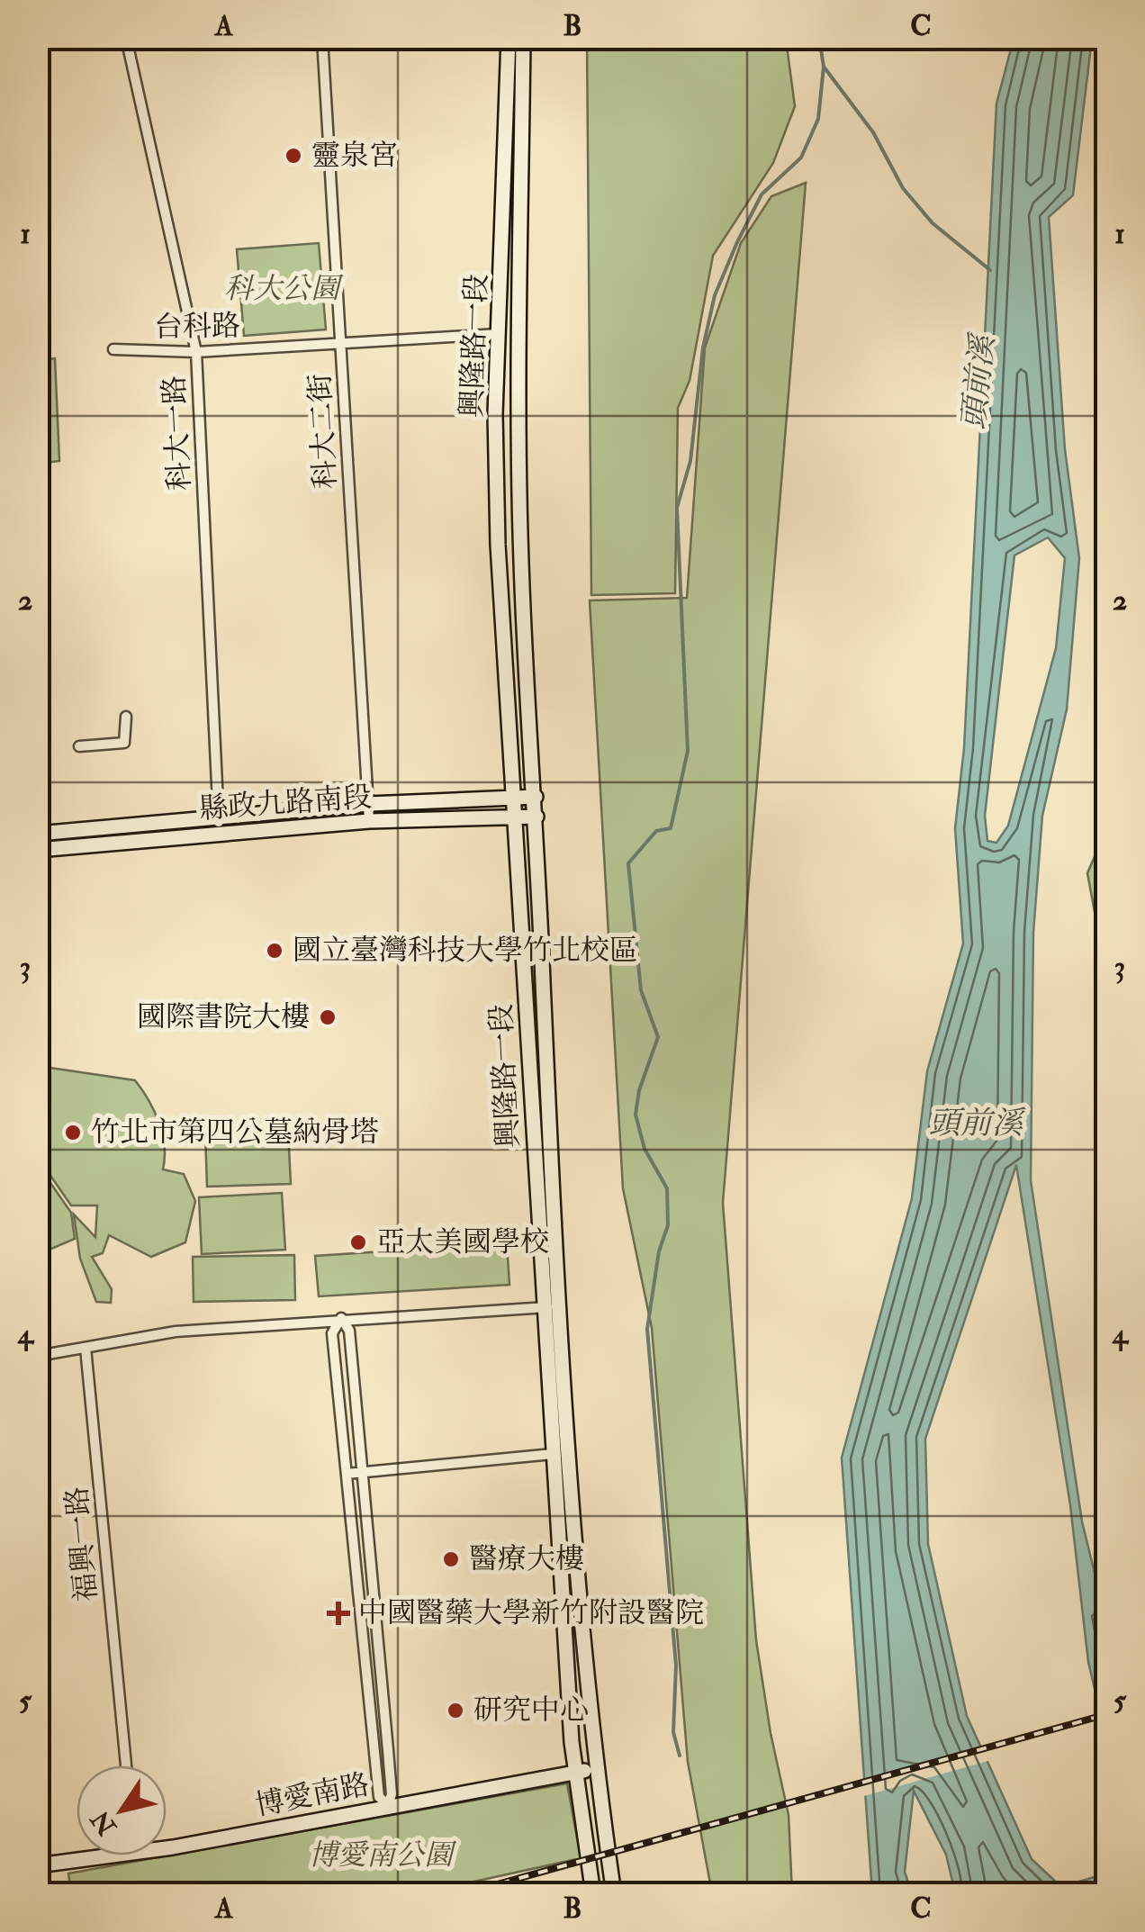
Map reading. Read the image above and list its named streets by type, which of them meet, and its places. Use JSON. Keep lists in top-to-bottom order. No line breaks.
{"streets":{"street":["台科路","興隆路一段","科大二街","科大一路","縣政九路南段","福興一路","博愛南路"]},"crossings":[["台科路","興隆路一段"],["台科路","科大二街"],["台科路","科大一路"],["興隆路一段","縣政九路南段"],["興隆路一段","博愛南路"],["科大二街","縣政九路南段"],["科大一路","縣政九路南段"]],"water":["頭前溪"],"parks":["科大公園","博愛南公園"],"places":{"other":["靈泉宮","國立臺灣科技大學竹北校區","國際書院大樓","竹北市第四公墓納骨塔","亞太美國學校","醫療大樓","研究中心"],"health":["中國醫藥大學新竹附設醫院"]},"north":"bottom left","grid":{"columns":["A","B","C"],"rows":["1","2","3","4","5"]}}
